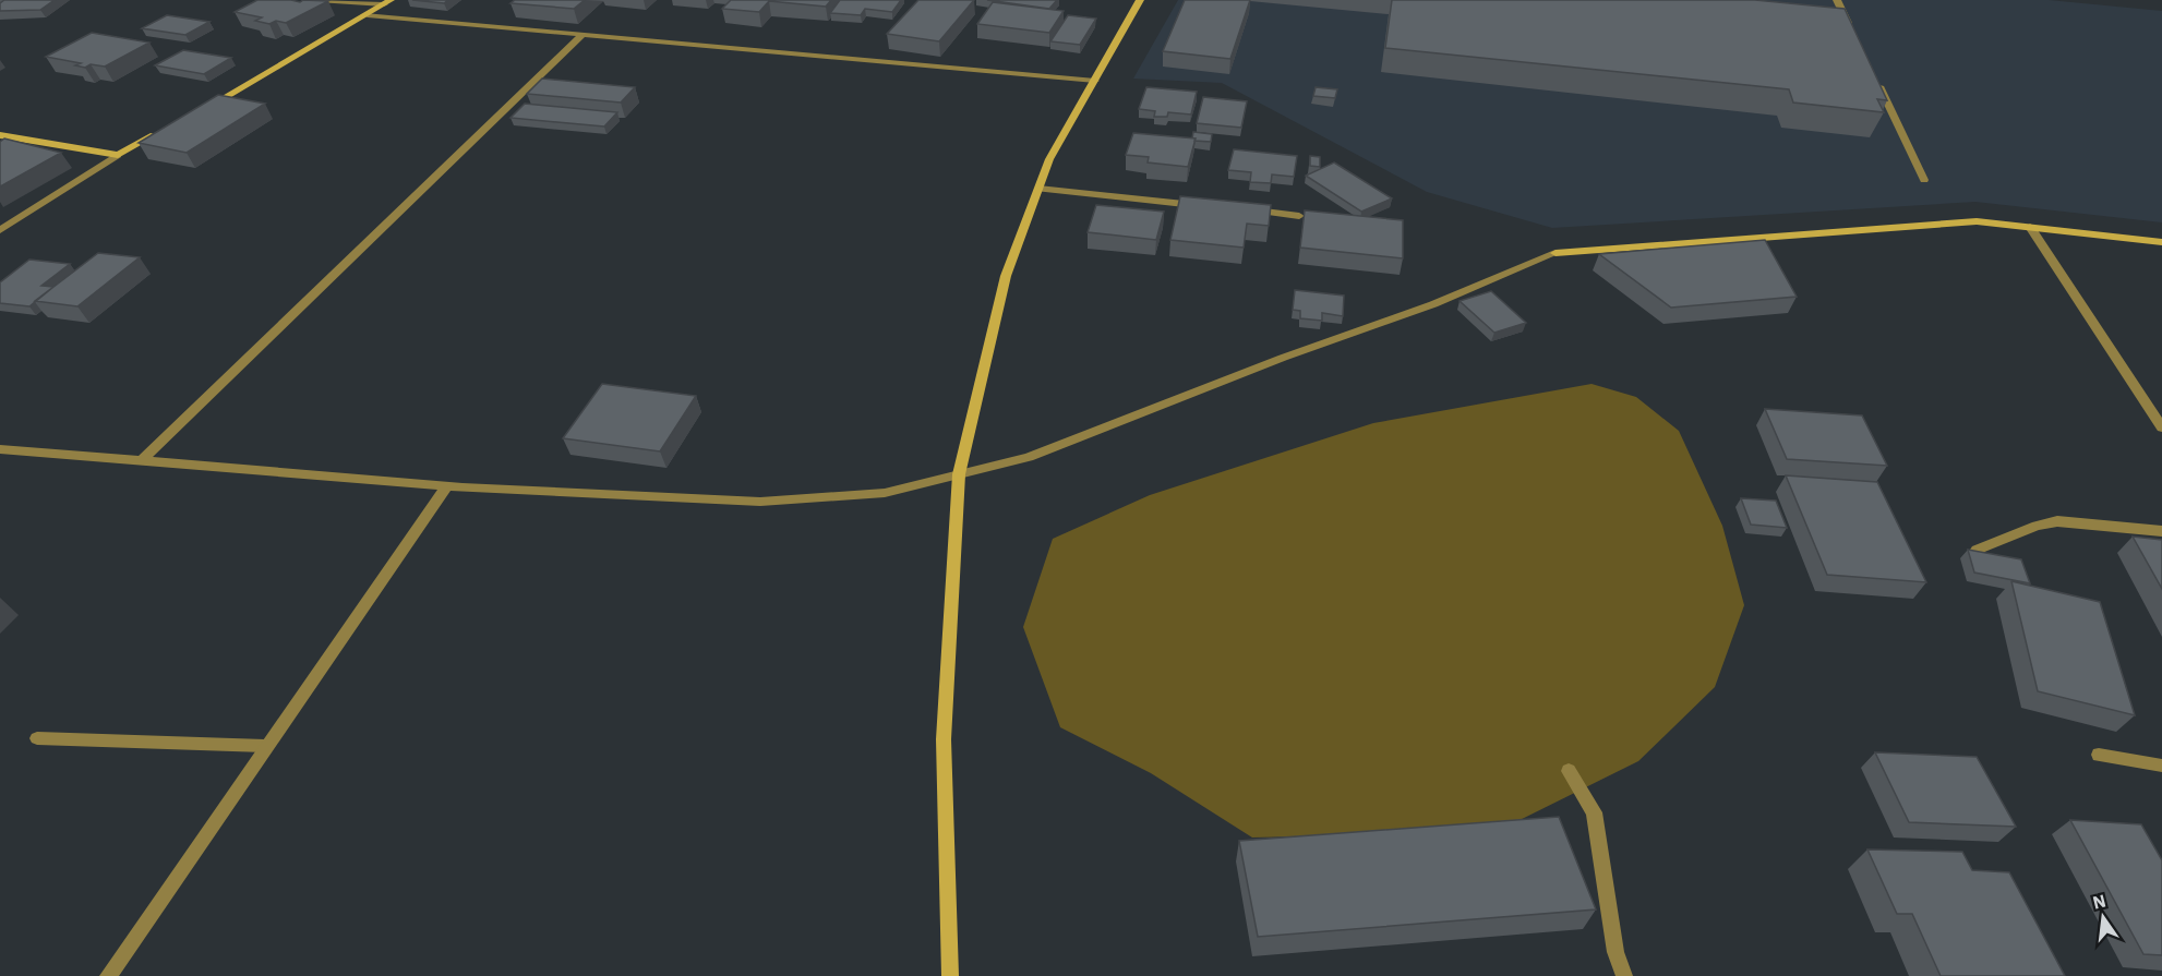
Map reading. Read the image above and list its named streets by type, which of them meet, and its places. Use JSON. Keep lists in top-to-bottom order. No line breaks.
{"north":"top"}
